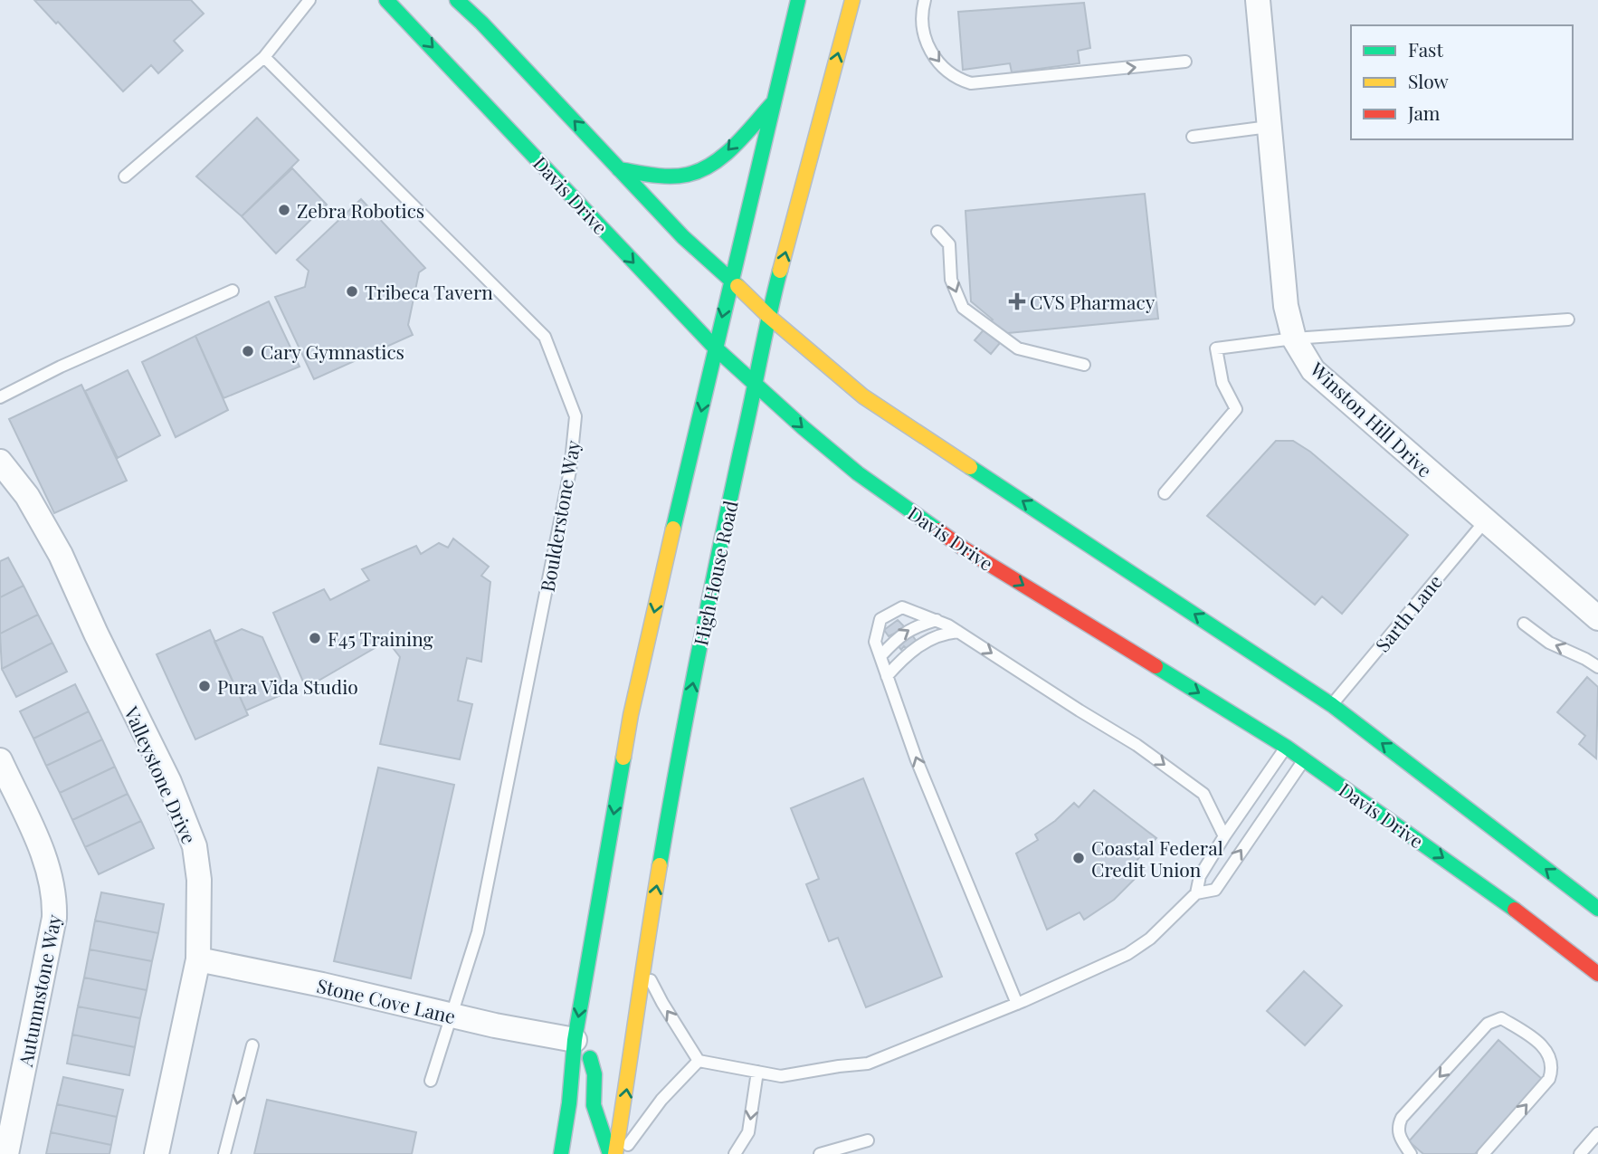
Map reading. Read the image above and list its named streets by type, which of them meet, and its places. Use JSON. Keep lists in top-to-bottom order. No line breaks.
{"streets":{"main road":["Davis Drive","High House Road"],"street":["Winston Hill Drive","Valleystone Drive","Autumnstone Way","Stone Cove Lane"],"lane":["Boulderstone Way","Sarth Lane"]},"crossings":[["Davis Drive","High House Road"],["Winston Hill Drive","Sarth Lane"],["Boulderstone Way","Stone Cove Lane"],["Valleystone Drive","Stone Cove Lane"]],"places":{"other":["Zebra Robotics","Tribeca Tavern","Cary Gymnastics","F45 Training","Pura Vida Studio","Coastal Federal Credit Union"],"health":["CVS Pharmacy"]},"legend":["Fast","Slow","Jam"]}
